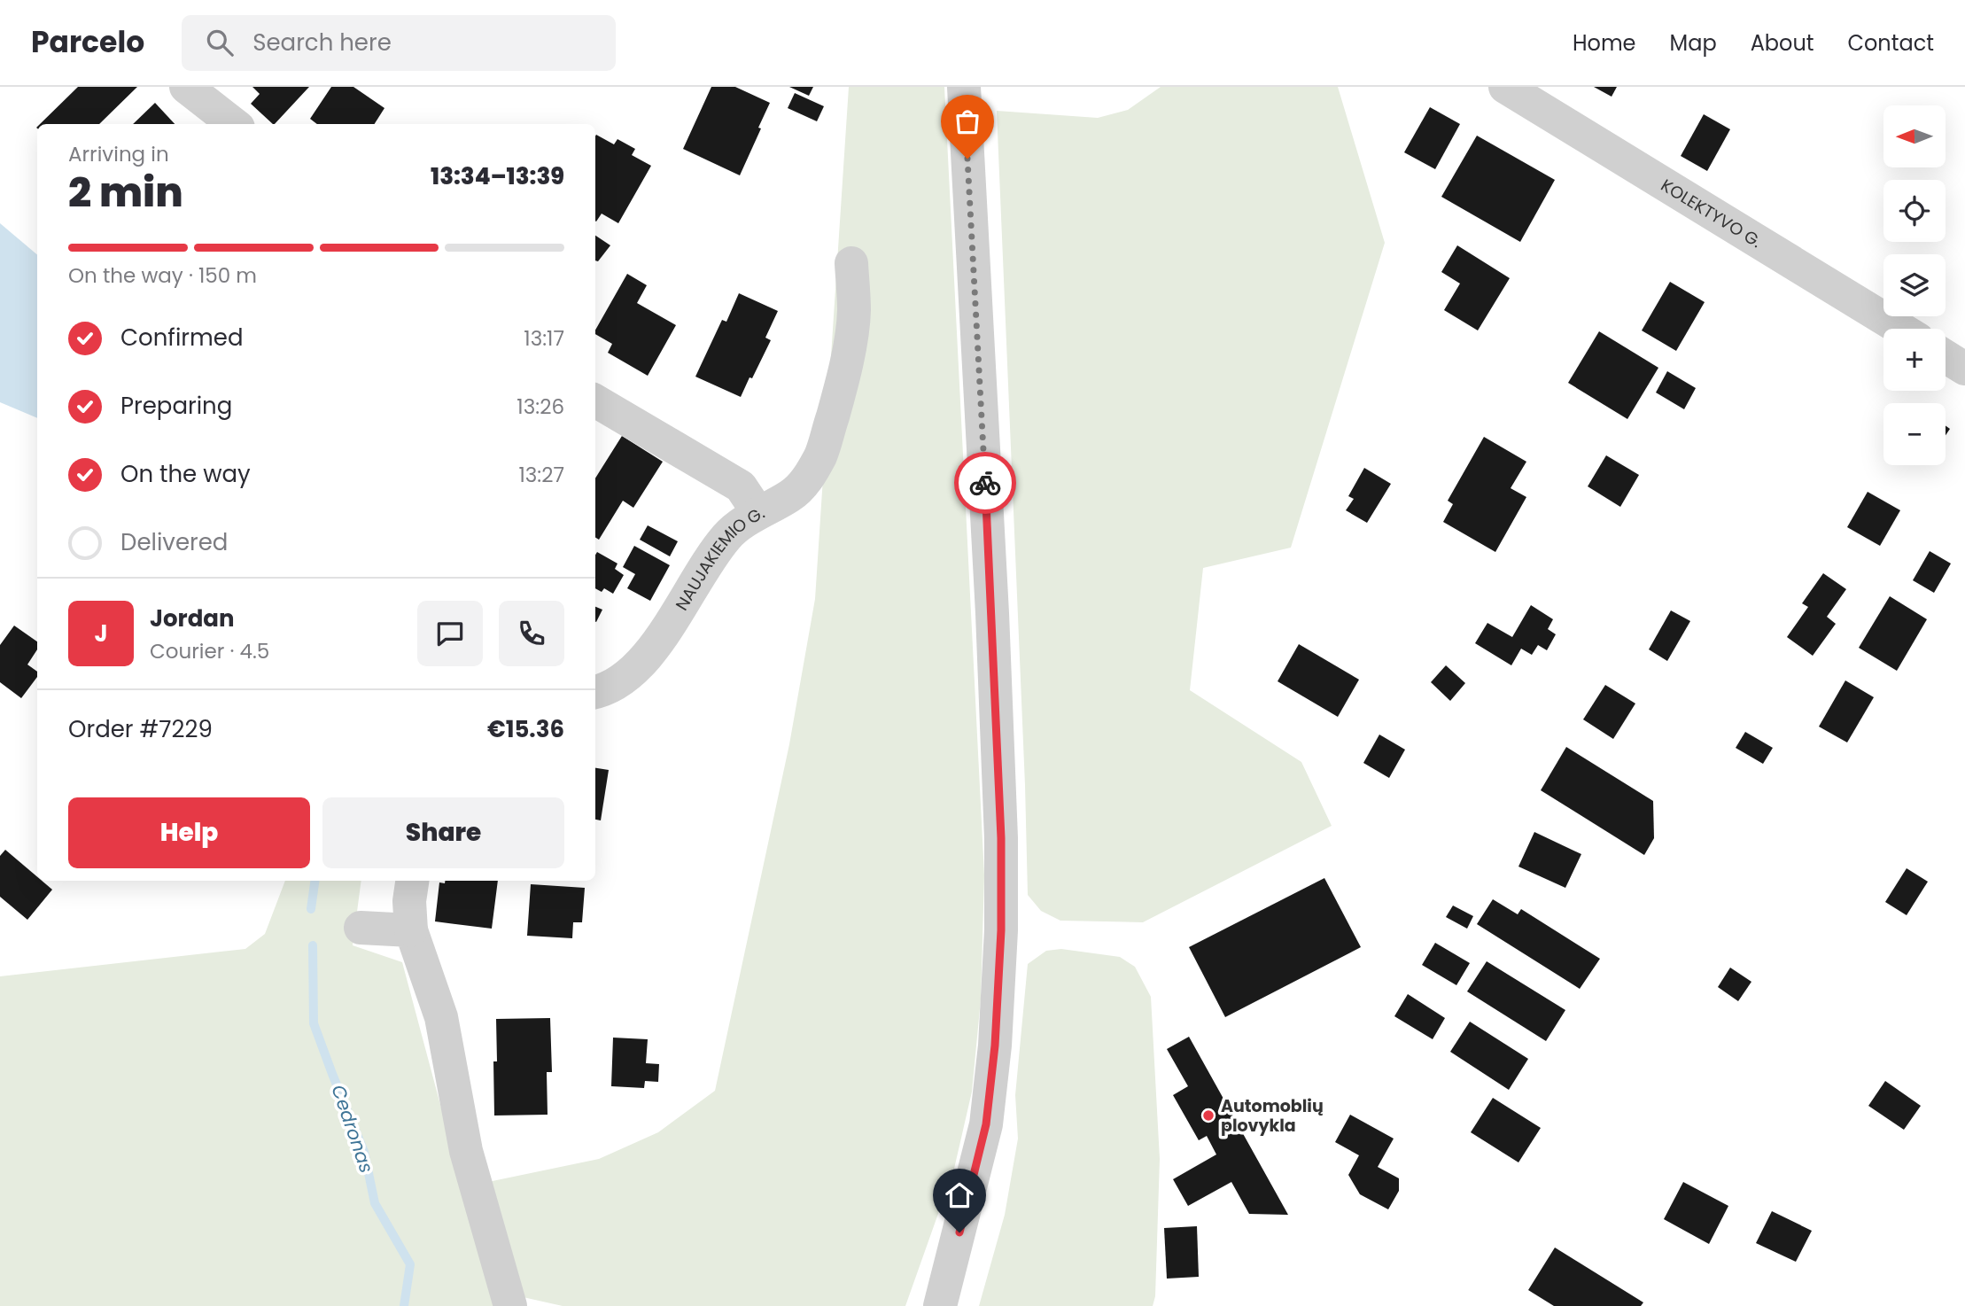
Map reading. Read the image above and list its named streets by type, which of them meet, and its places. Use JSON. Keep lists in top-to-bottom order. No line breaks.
{"streets":{"street":["KOLEKTYVO G.","NAUJAKIEMIO G."]},"water":["Cedronas"],"places":["Automoblių plovykla"],"north":"left","page":{"header":"Parcelo","search":"Search here","nav":["Home","Map","About","Contact"],"map_buttons":["+","−"],"heading":["2 min","Arriving in","13:34–13:39"],"panel":["Jordan","Courier · 4.5","Order #7229","€15.36"],"bar":"On the way · 150 m","list":[["Confirmed","13:17"],["Preparing","13:26"],["On the way","13:27"],"Delivered"],"round":"J","buttons":["Help","Share"]}}
